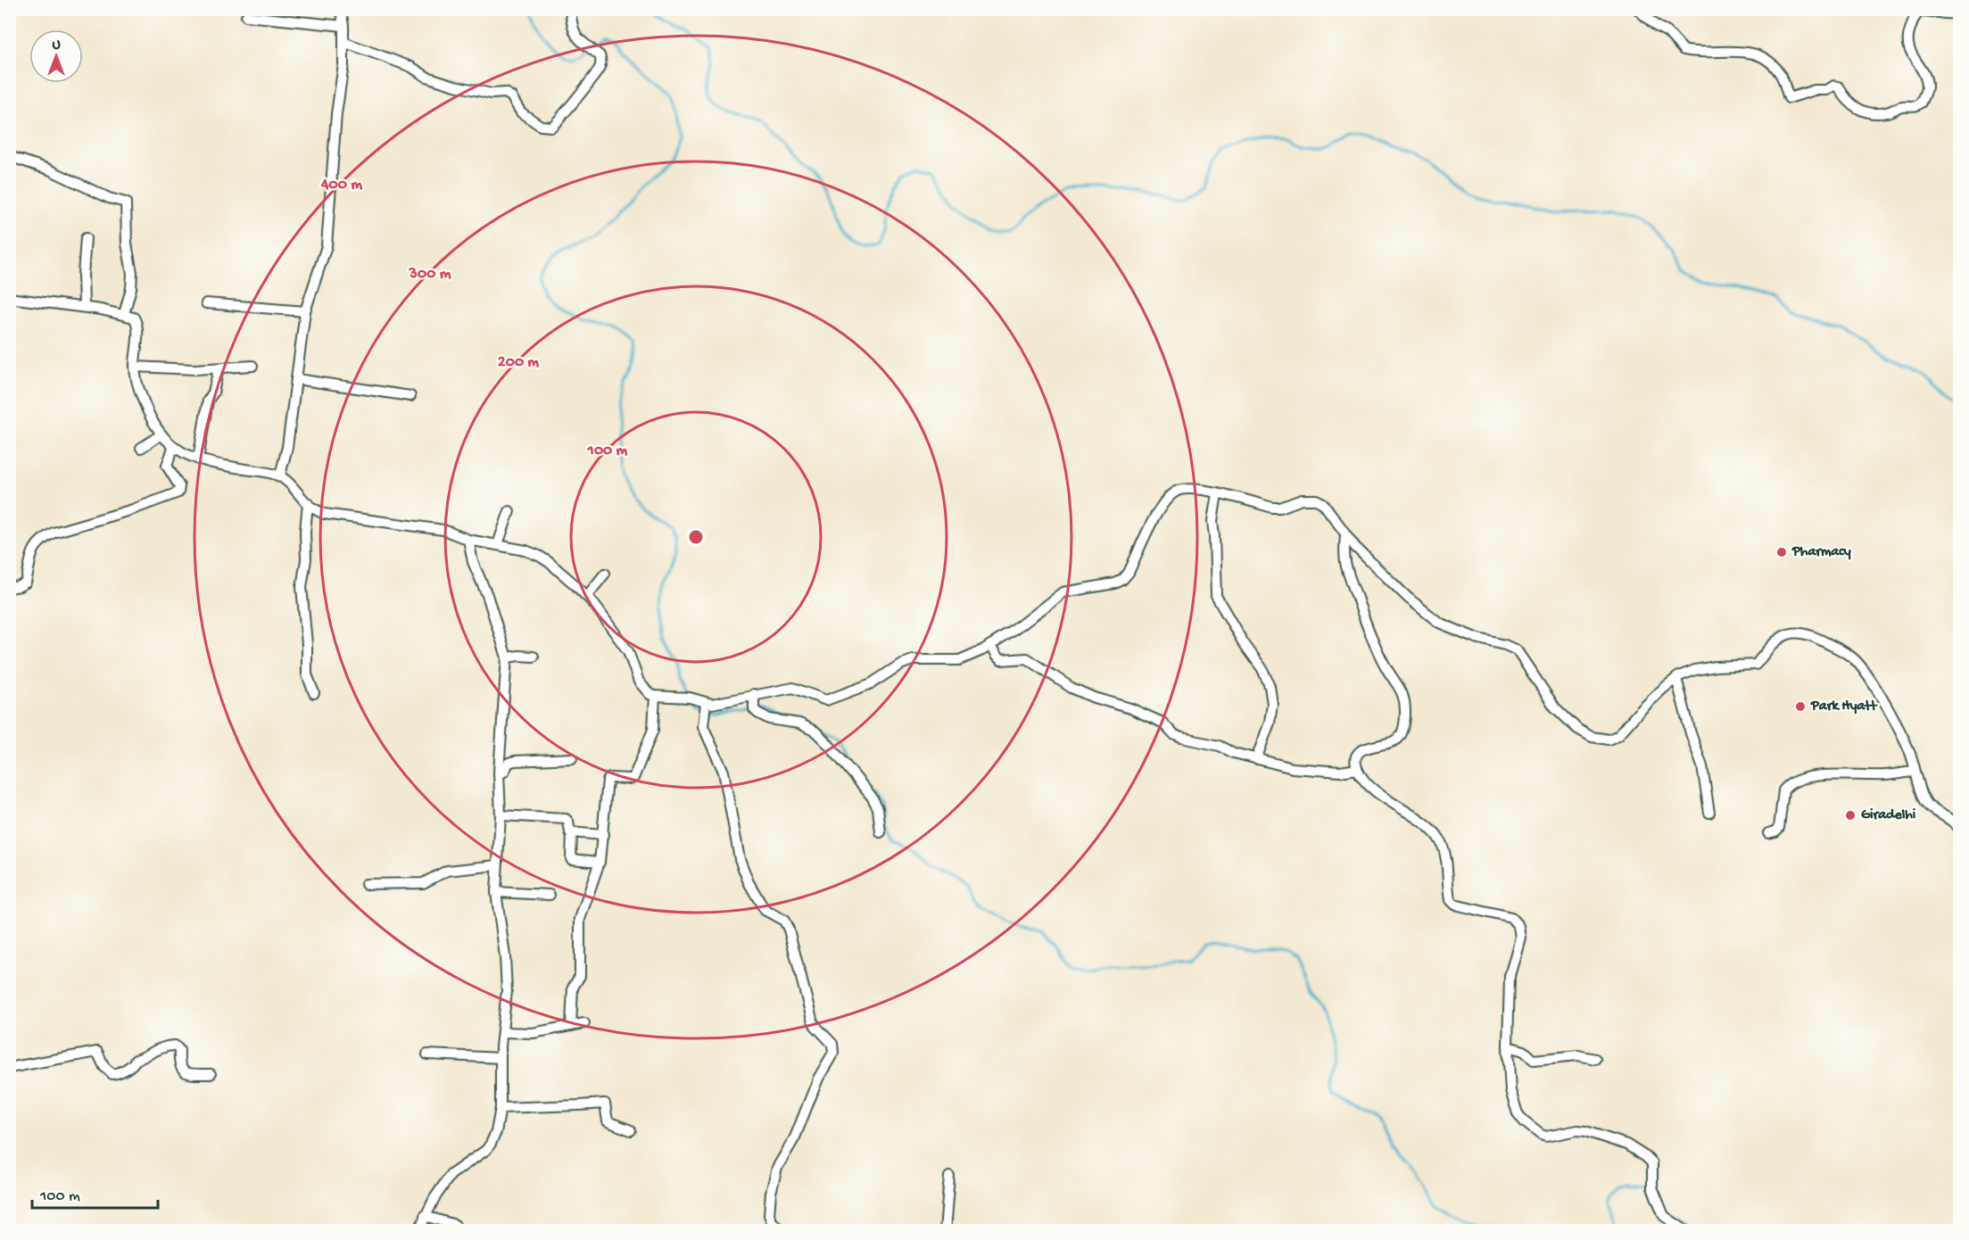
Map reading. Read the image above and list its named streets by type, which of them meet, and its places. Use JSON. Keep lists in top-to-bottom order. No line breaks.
{"places":["Pharmacy","Park Hyatt","Giradelhi"],"scale_bar":"100 m","north":"top","rings":["400 m","300 m","200 m","100 m"]}
